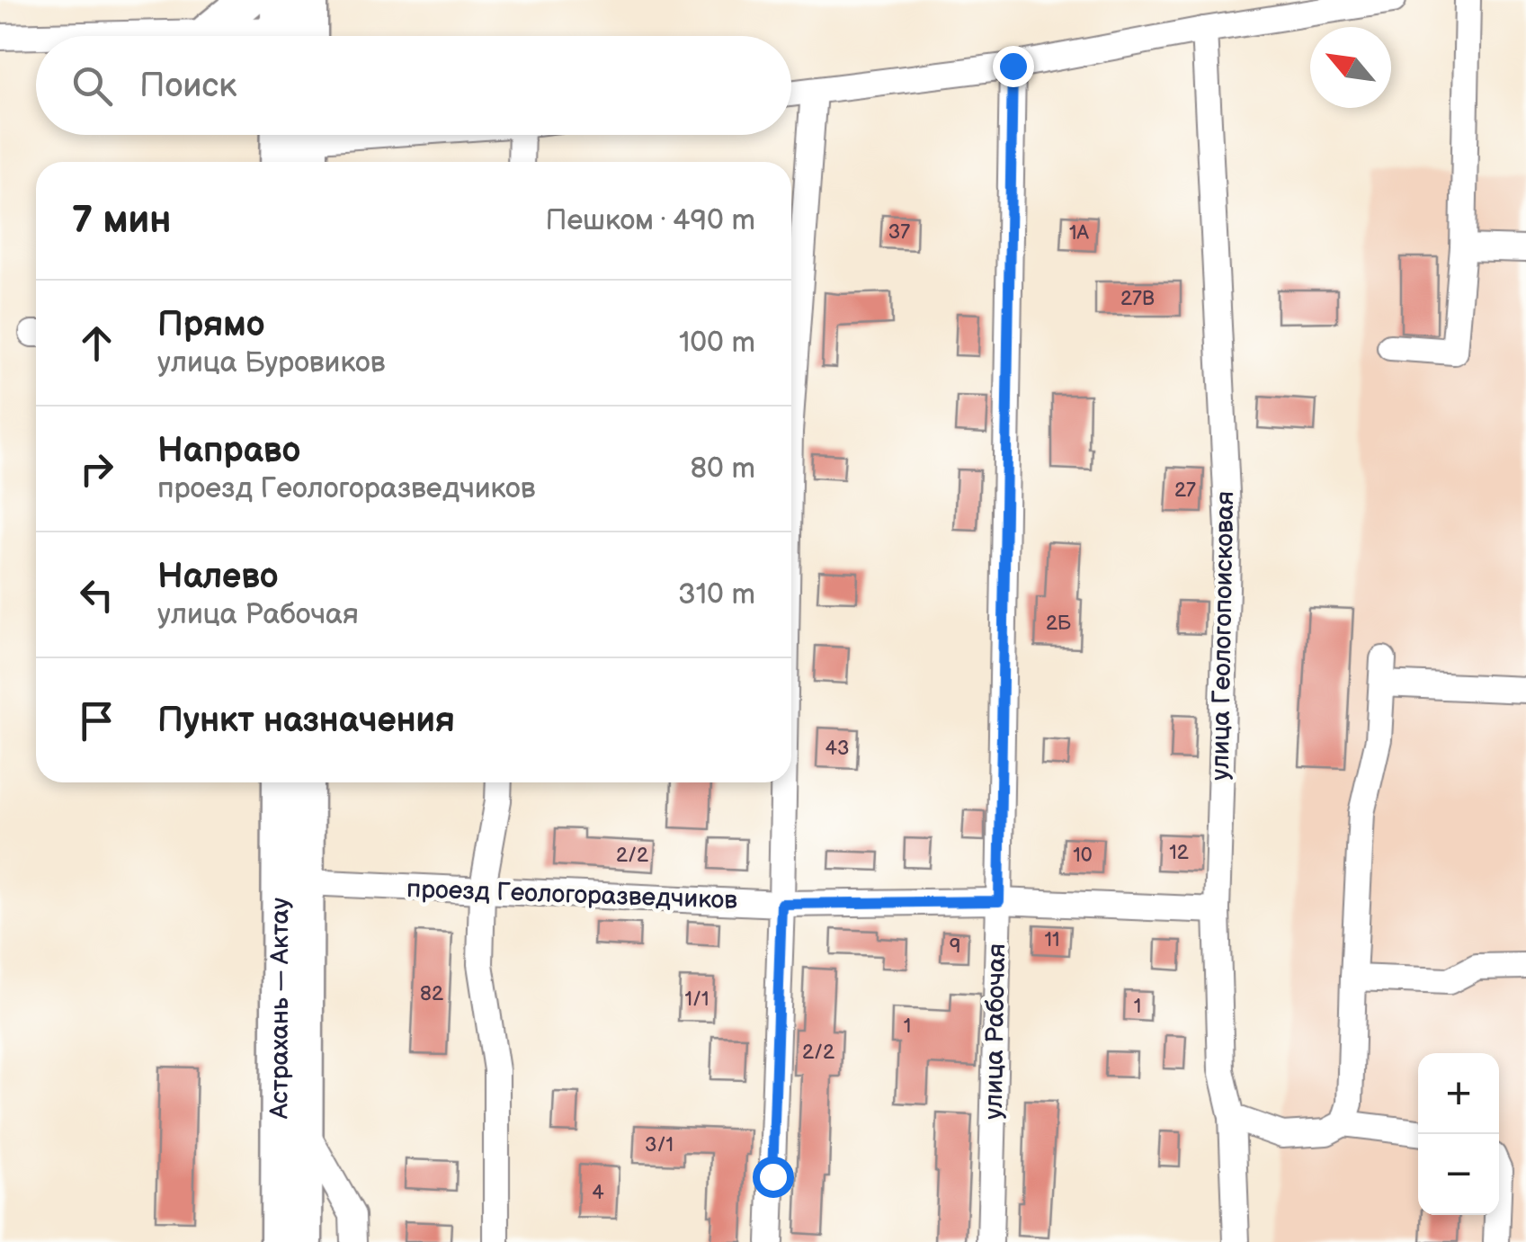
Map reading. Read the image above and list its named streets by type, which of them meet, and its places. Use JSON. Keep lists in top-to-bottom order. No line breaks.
{"streets":{"highway":["Астрахань — Актау"],"street":["улица Геологопоисковая","проезд Геологоразведчиков","улица Рабочая"]},"crossings":[["улица Геологопоисковая","проезд Геологоразведчиков"],["проезд Геологоразведчиков","Астрахань — Актау"],["проезд Геологоразведчиков","улица Рабочая"]],"house_numbers":["37","1А","27В","27","2Б","43","12","2/2","10","11","9","82","1/1","1","1","2/2","3/1","4"],"north":"top left","page":{"search":"Поиск","heading":["7 мин","Пешком · 490 m"],"list":[["Прямо","улица Буровиков","100 m"],["Направо","проезд Геологоразведчиков","80 m"],["Налево","улица Рабочая","310 m"],"Пункт назначения"],"map_buttons":["+","−"]}}
